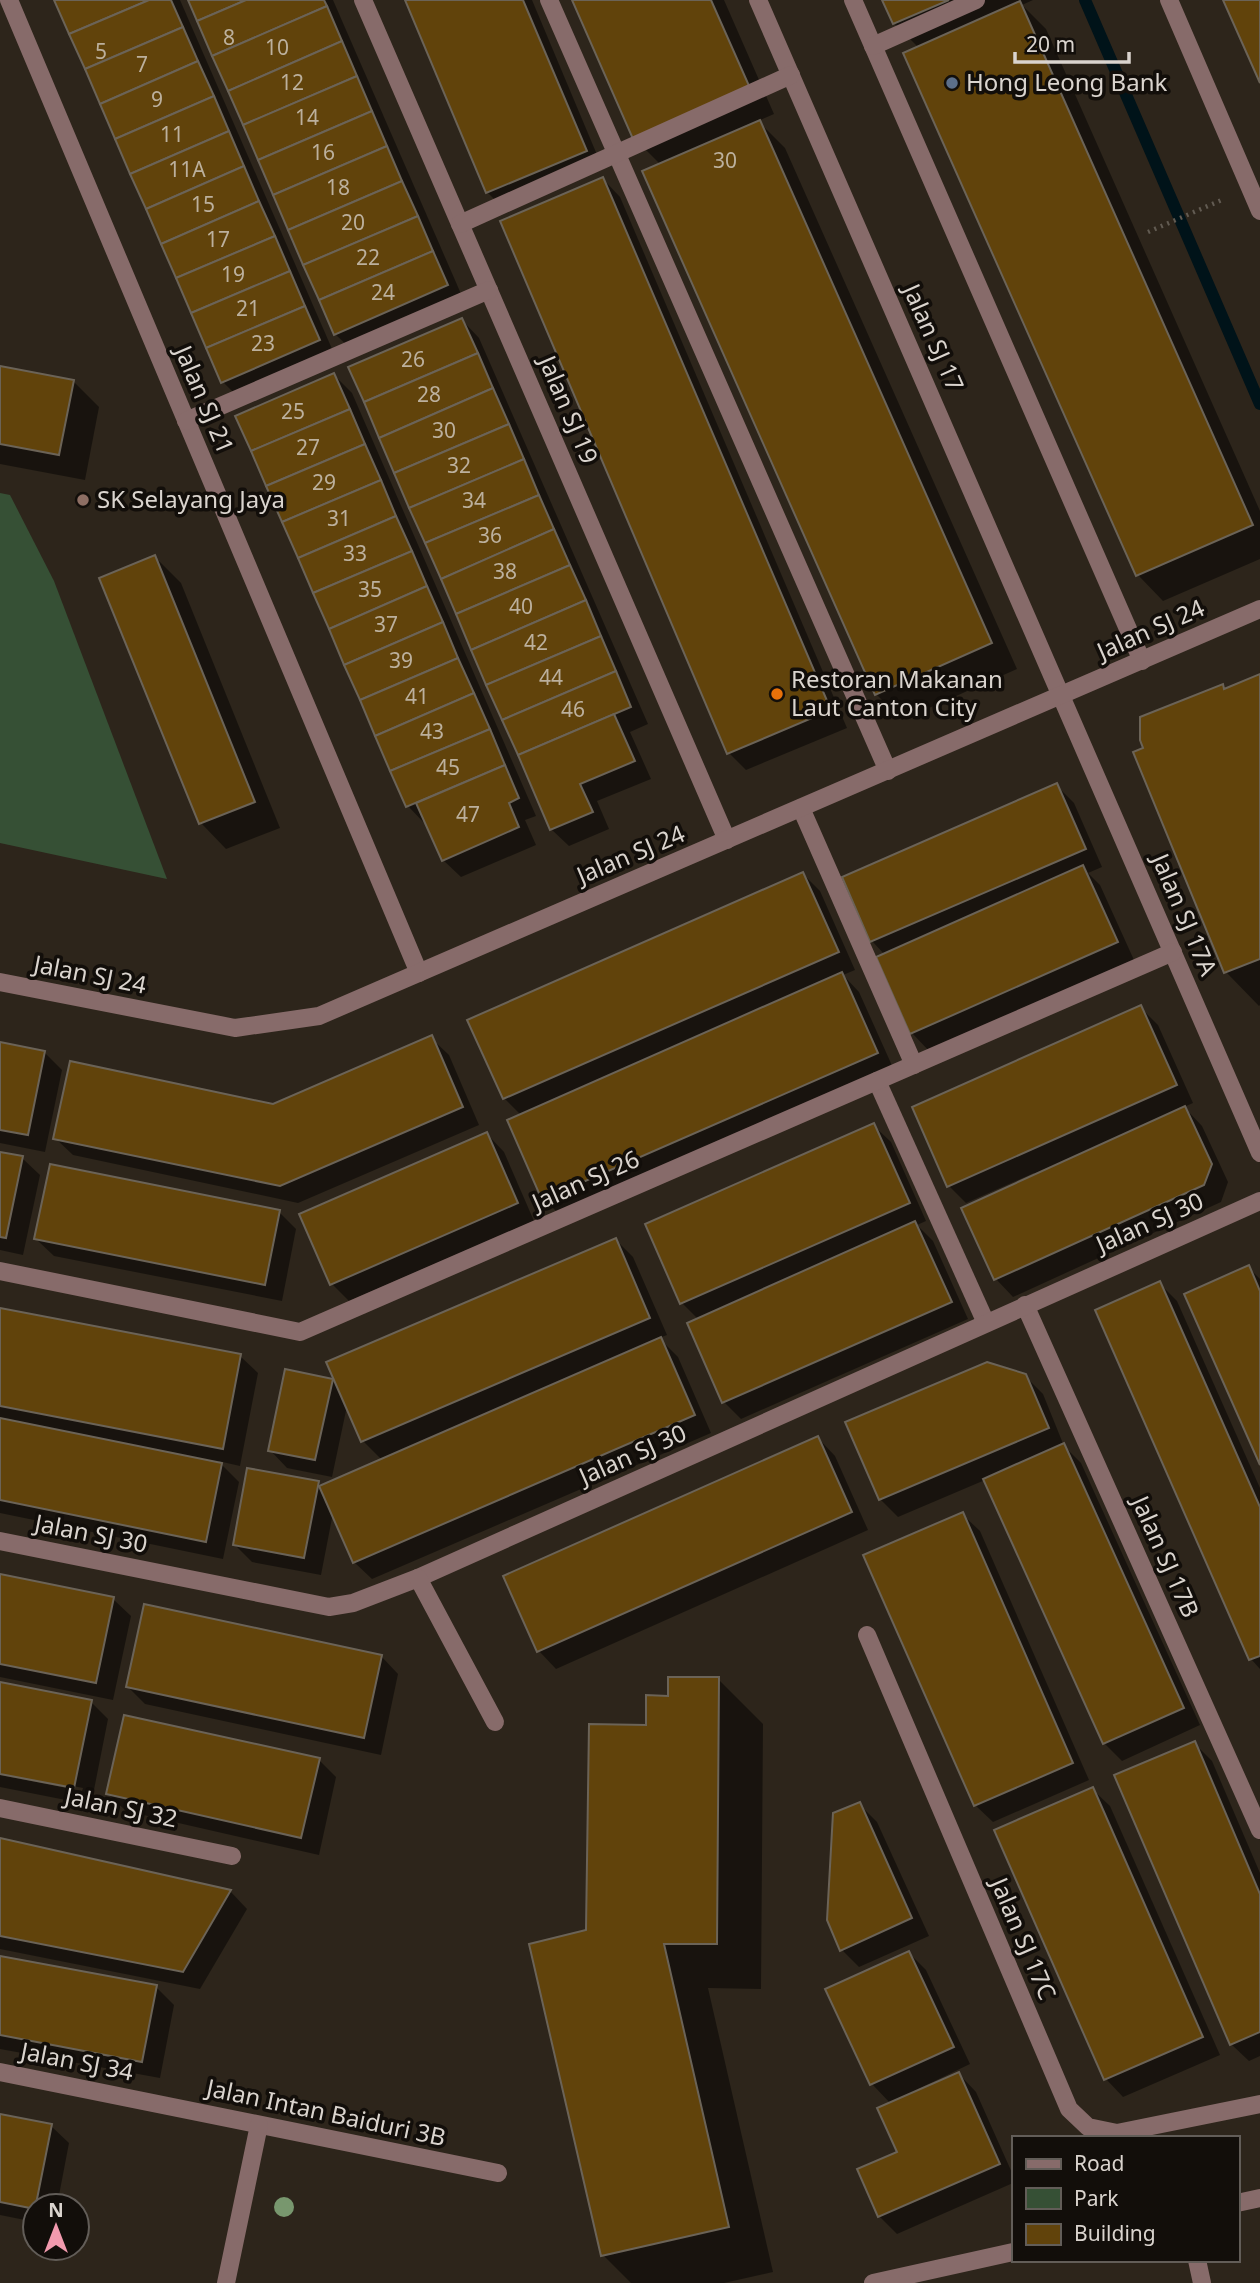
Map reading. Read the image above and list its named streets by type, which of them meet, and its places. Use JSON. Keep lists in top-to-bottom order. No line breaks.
{"streets":{"street":["Jalan SJ 17","Jalan SJ 21","Jalan SJ 19","Jalan SJ 24","Jalan SJ 17A","Jalan SJ 26","Jalan SJ 30","Jalan SJ 17B","Jalan SJ 32","Jalan SJ 17C","Jalan SJ 34","Jalan Intan Baiduri 3B"]},"crossings":[["Jalan SJ 17","Jalan SJ 24"],["Jalan SJ 17","Jalan SJ 17A"],["Jalan SJ 21","Jalan SJ 24"],["Jalan SJ 19","Jalan SJ 24"],["Jalan SJ 24","Jalan SJ 17A"],["Jalan SJ 17A","Jalan SJ 26"],["Jalan SJ 30","Jalan SJ 17B"],["Jalan SJ 34","Jalan Intan Baiduri 3B"]],"places":["Hong Leong Bank","SK Selayang Jaya","Restoran Makanan Laut Canton City"],"house_numbers":["8","10","5","7","12","9","14","11","16","30","11A","18","15","20","17","22","19","24","21","23","26","28","25","30","27","32","29","34","31","36","33","38","35","40","37","42","39","44","41","46","43","45","47"],"legend":["Road","Park","Building"],"scale_bar":"20 m","north":"top"}
